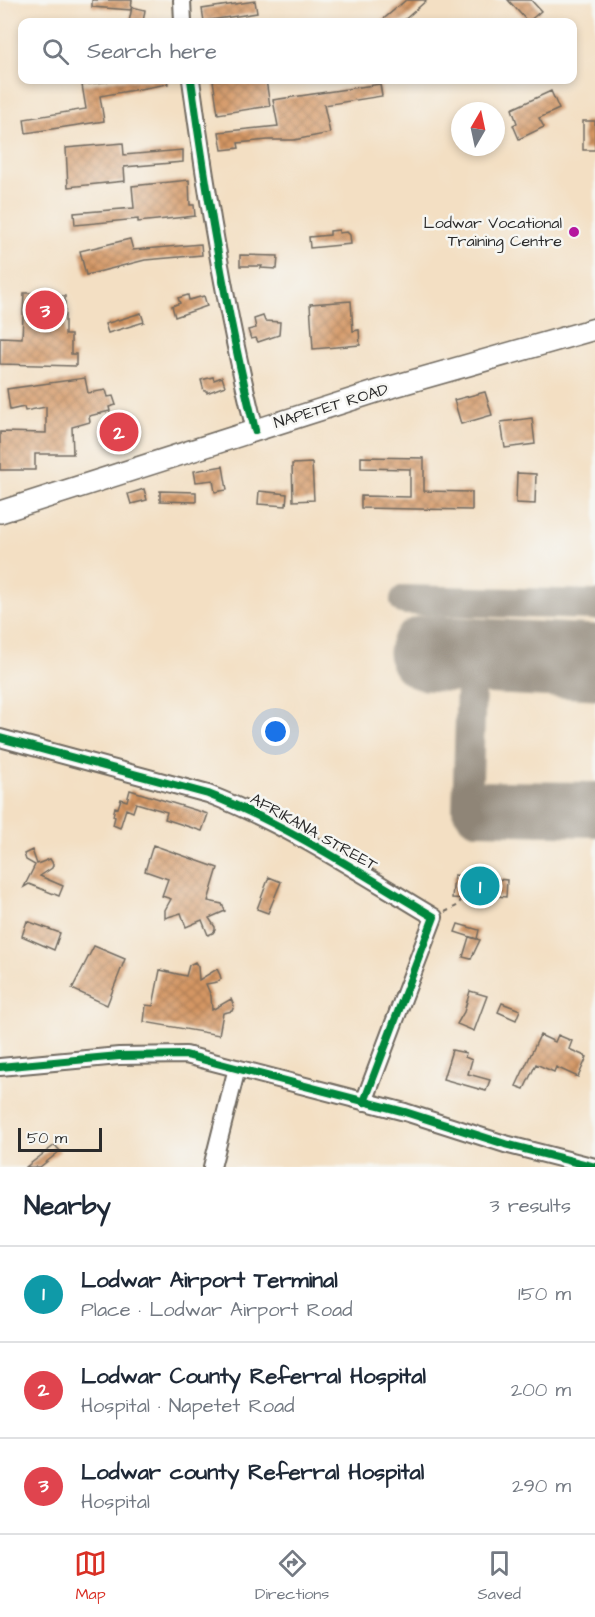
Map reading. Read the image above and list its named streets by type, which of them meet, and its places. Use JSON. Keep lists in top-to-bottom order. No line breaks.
{"streets":{"main road":["NAPETET ROAD"],"street":["AFRIKANA STREET"]},"places":["Lodwar Vocational Training Centre"],"scale_bar":"50 m","north":"top","page":{"search":"Search here","pins":["3","2","1"],"scale":"50 m","heading":["Nearby","3 results"],"list":[{"mark":"1","name":"Lodwar Airport Terminal","note":"Place · Lodwar Airport Road","value":"150 m"},{"mark":"2","name":"Lodwar County Referral Hospital","note":"Hospital · Napetet Road","value":"200 m"},{"mark":"3","name":"Lodwar county Referral Hospital","note":"Hospital","value":"290 m"}],"nav":["Map","Directions","Saved"]}}
